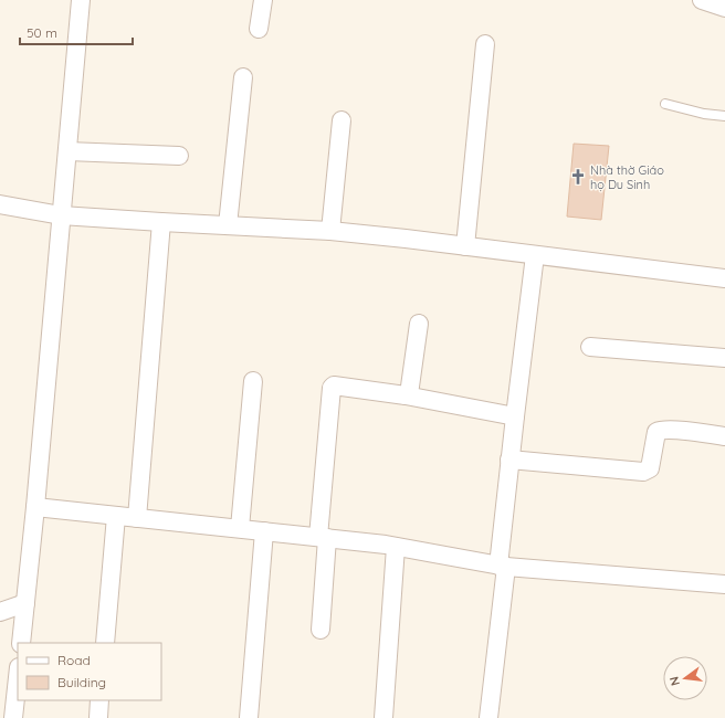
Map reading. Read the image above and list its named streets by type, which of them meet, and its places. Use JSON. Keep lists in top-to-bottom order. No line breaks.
{"places":{"church":["Nhà thờ Giáo họ Du Sinh"]},"legend":["Road","Building"],"scale_bar":"50 m","north":"left"}
